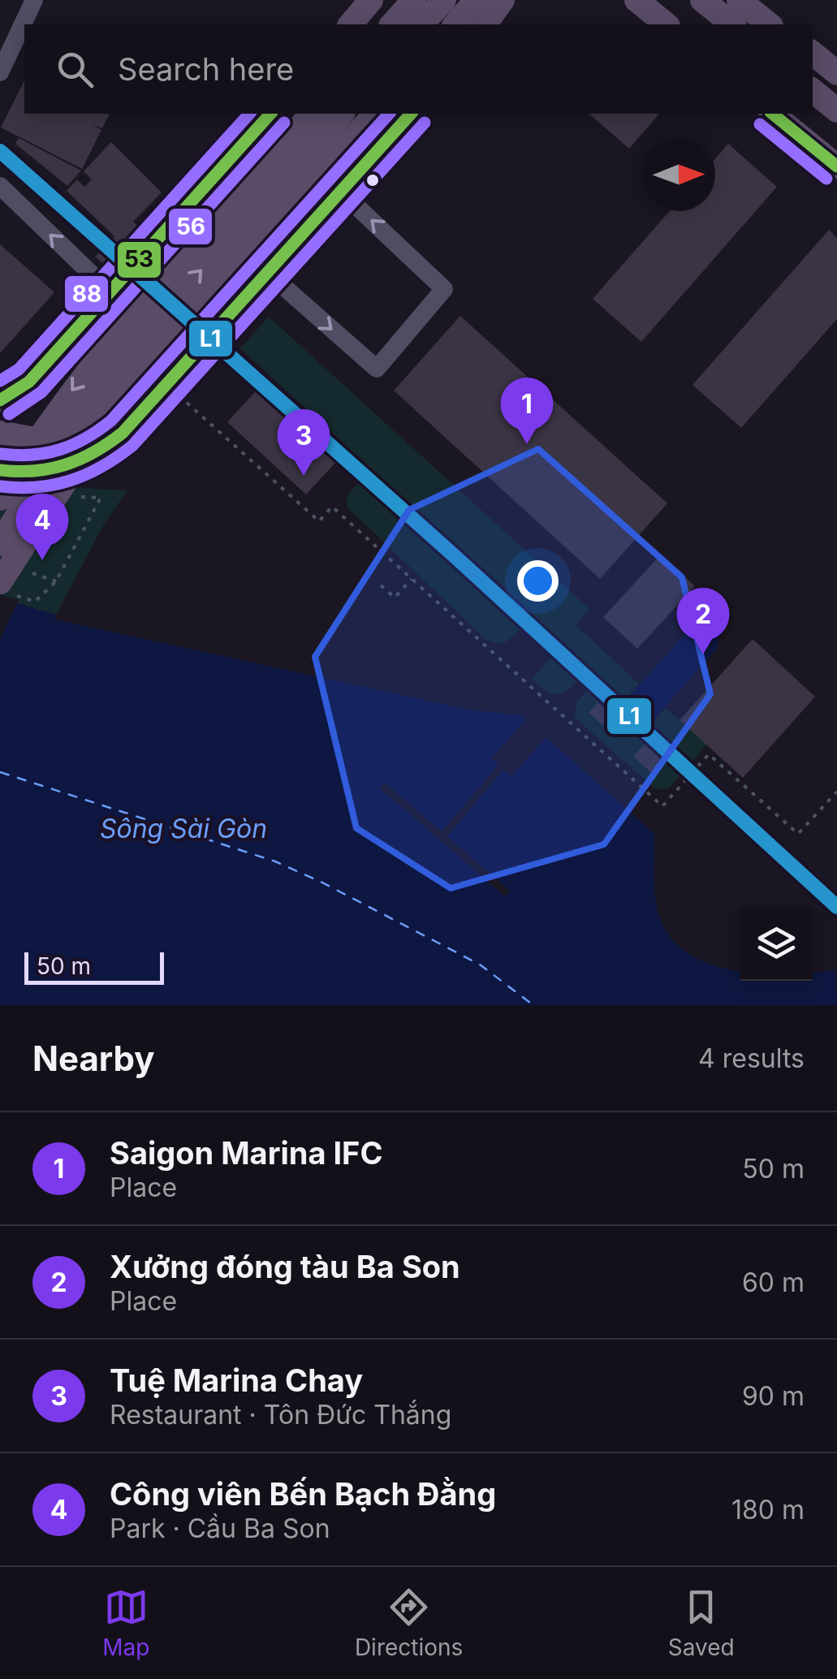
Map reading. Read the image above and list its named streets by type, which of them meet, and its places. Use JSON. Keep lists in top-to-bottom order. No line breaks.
{"water":["Sông Sài Gòn"],"lines":["transit line 53","transit line 88","transit line 56","transit line L1"],"scale_bar":"50 m","north":"right","page":{"search":"Search here","pins":["1","3","4","2"],"scale":"50 m","heading":["Nearby","4 results"],"list":[{"mark":"1","name":"Saigon Marina IFC","note":"Place","value":"50 m"},{"mark":"2","name":"Xưởng đóng tàu Ba Son","note":"Place","value":"60 m"},{"mark":"3","name":"Tuệ Marina Chay","note":"Restaurant · Tôn Đức Thắng","value":"90 m"},{"mark":"4","name":"Công viên Bến Bạch Đằng","note":"Park · Cầu Ba Son","value":"180 m"}],"nav":["Map","Directions","Saved"]}}
